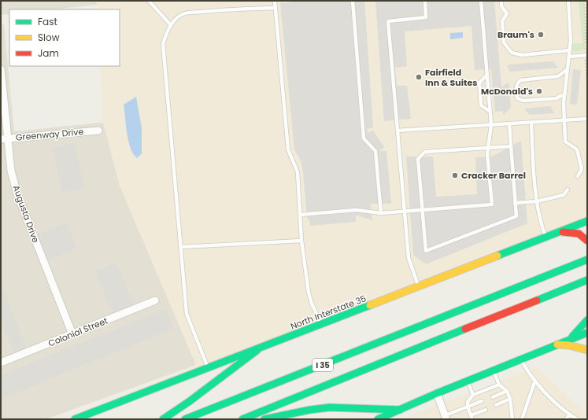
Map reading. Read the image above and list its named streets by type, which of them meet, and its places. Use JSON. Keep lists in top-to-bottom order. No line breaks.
{"streets":{"main road":["North Interstate 35","I 35"],"street":["Greenway Drive","Augusta Drive","Colonial Street"]},"crossings":[["Greenway Drive","Augusta Drive"],["Augusta Drive","Colonial Street"]],"places":["Braum's","Fairfield Inn & Suites","McDonald's","Cracker Barrel"],"legend":["Fast","Slow","Jam"]}
